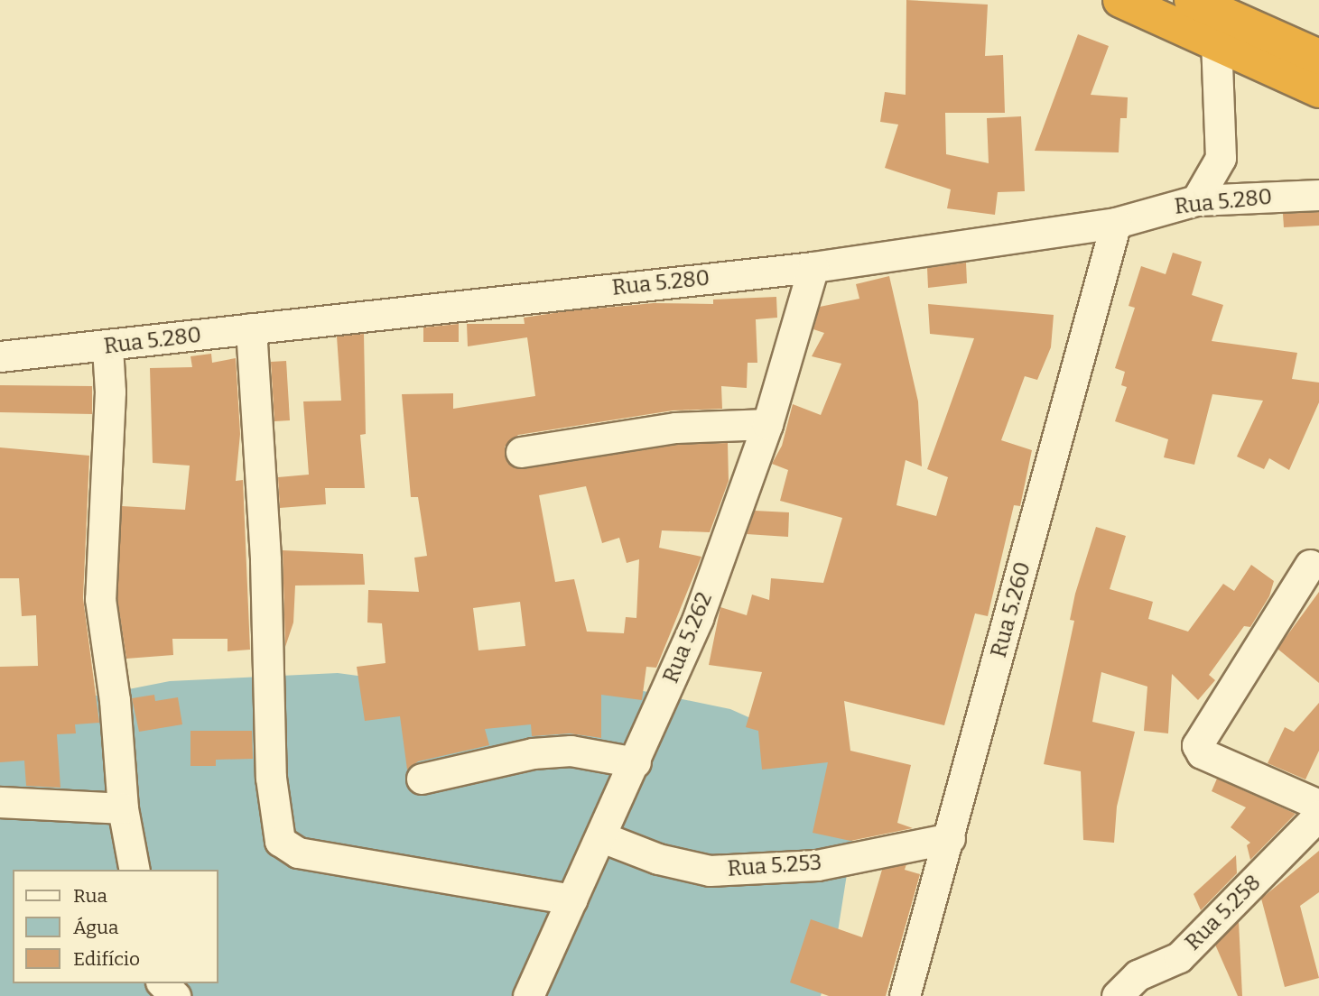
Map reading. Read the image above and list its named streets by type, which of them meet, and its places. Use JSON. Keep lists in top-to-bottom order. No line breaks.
{"streets":{"street":["Rua 5.280","Rua 5.260","Rua 5.262","Rua 5.253","Rua 5.258"]},"crossings":[["Rua 5.280","Rua 5.260"],["Rua 5.280","Rua 5.262"],["Rua 5.260","Rua 5.253"],["Rua 5.262","Rua 5.253"]],"legend":["Rua","Água","Edifício"]}
